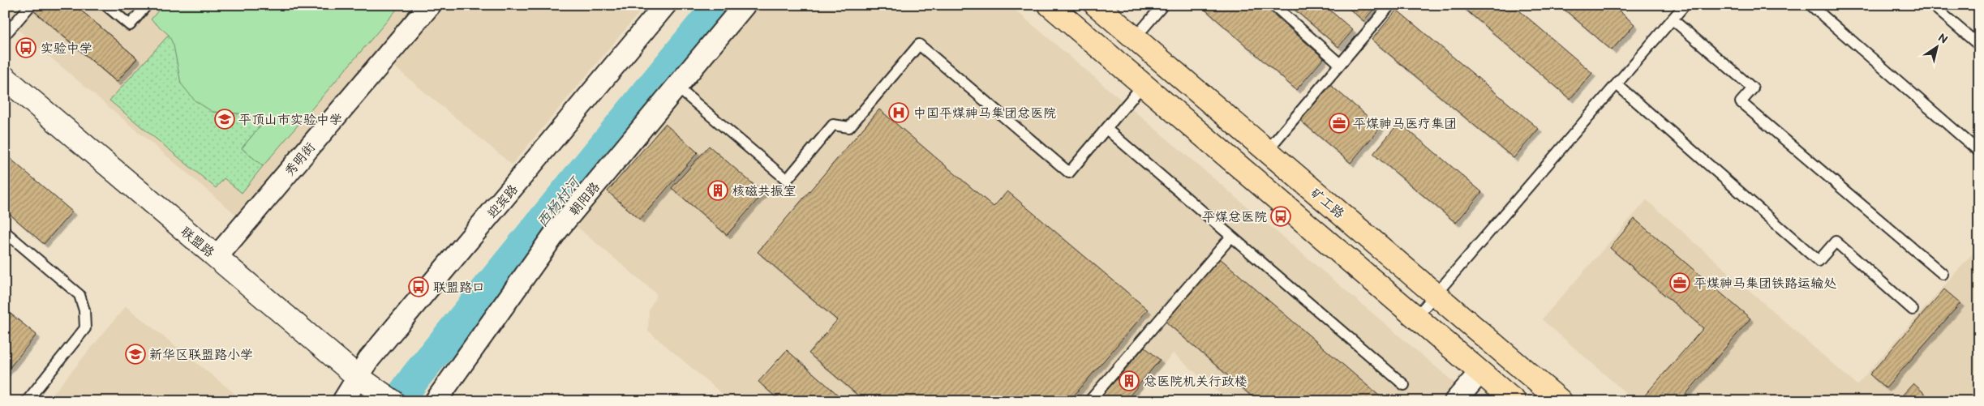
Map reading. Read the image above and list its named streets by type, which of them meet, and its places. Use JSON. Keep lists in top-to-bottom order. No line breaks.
{"streets":{"main road":["矿工路"],"street":["秀明街","朝阳路","迎宾路","联盟路"]},"crossings":[["秀明街","联盟路"],["迎宾路","联盟路"]],"water":["西杨村河"],"places":{"bus stop":["实验中学","平煤总医院","联盟路口"],"hospital":["中国平煤神马集团总医院"],"school or university":["平顶山市实验中学","新华区联盟路小学"],"office":["平煤神马医疗集团","平煤神马集团铁路运输处"],"building":["核磁共振室","总医院机关行政楼"]},"north":"top right"}
